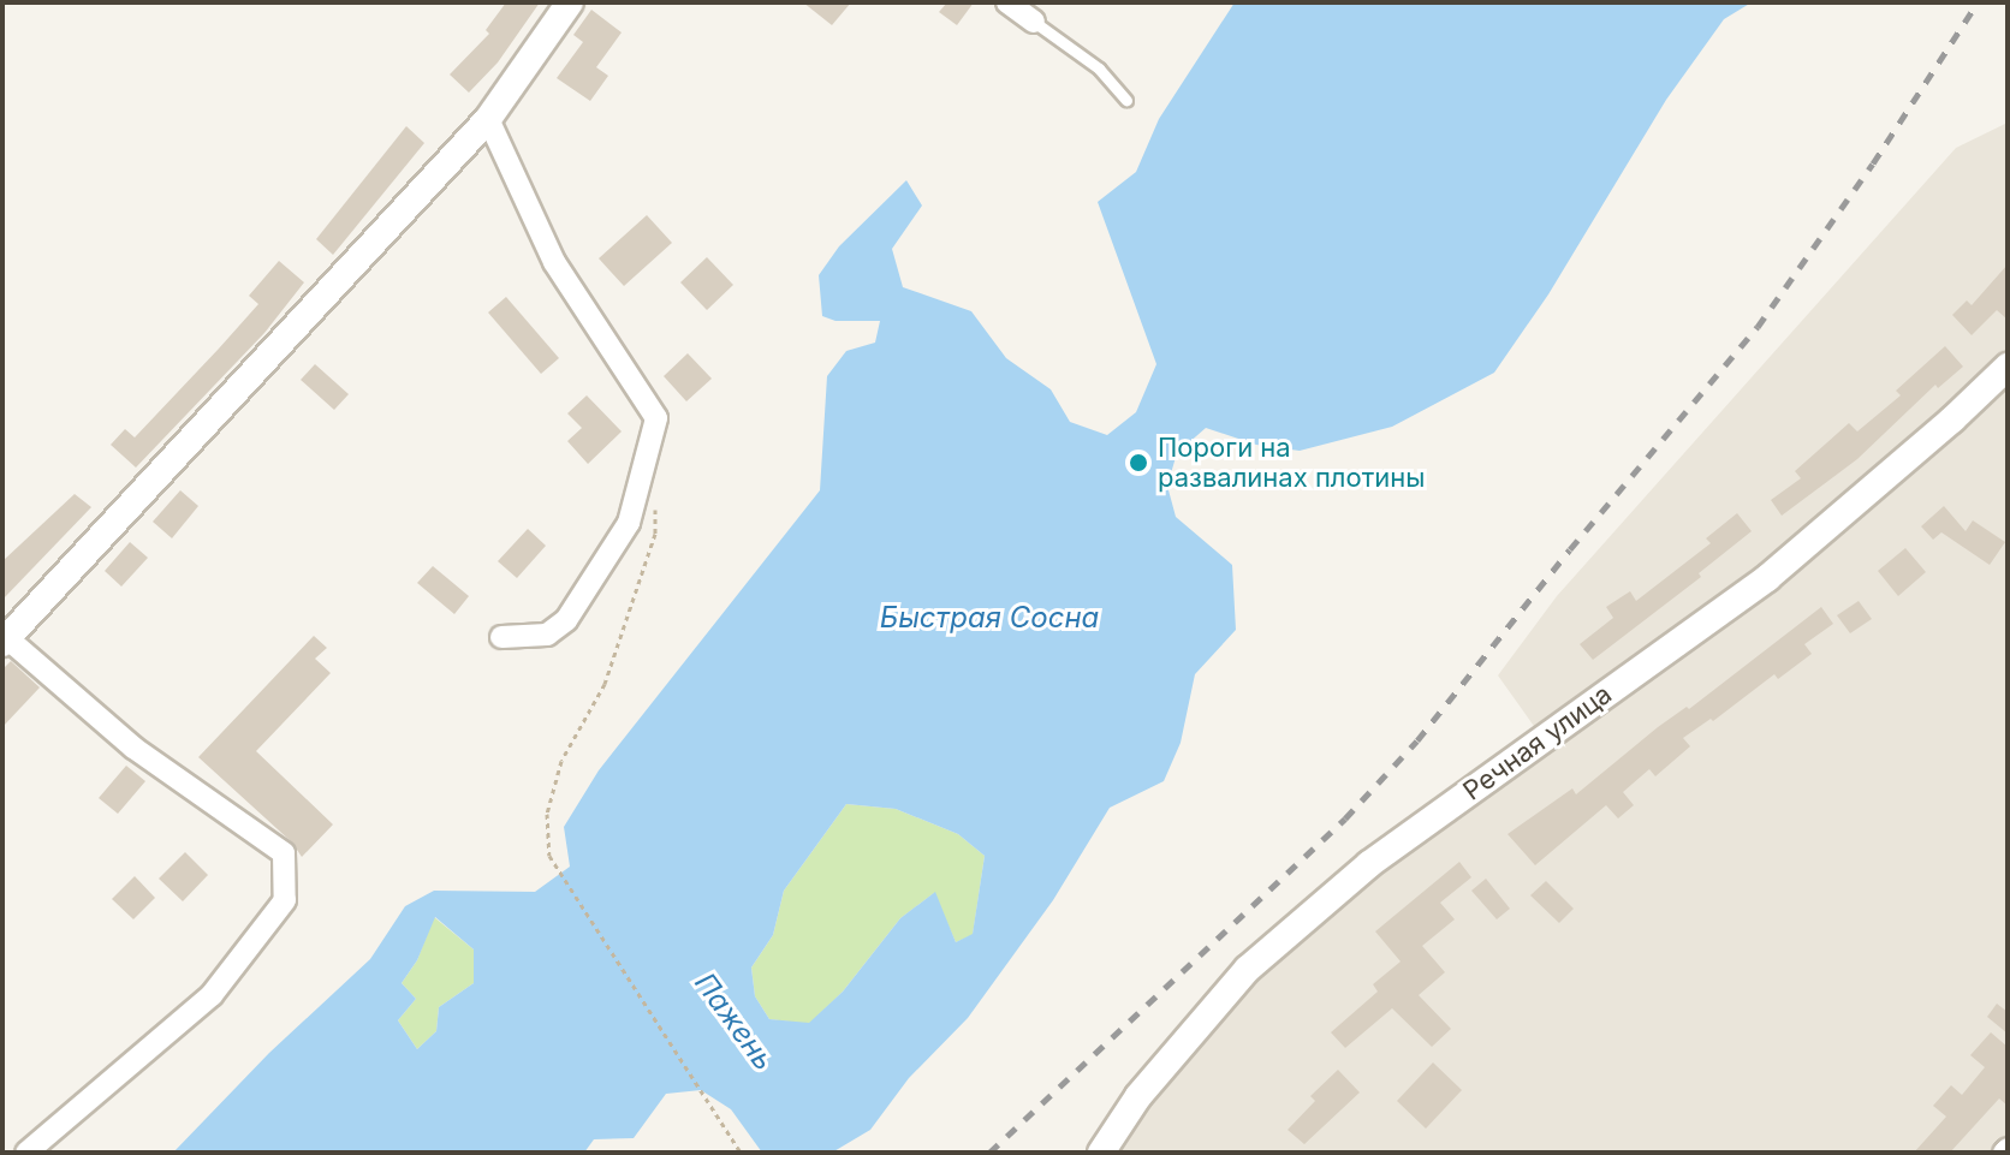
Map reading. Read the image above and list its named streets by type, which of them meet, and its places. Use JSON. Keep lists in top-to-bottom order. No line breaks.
{"streets":{"street":["Речная улица"]},"water":["Быстрая Сосна","Пажень"],"places":["Пороги на развалинах плотины"]}
